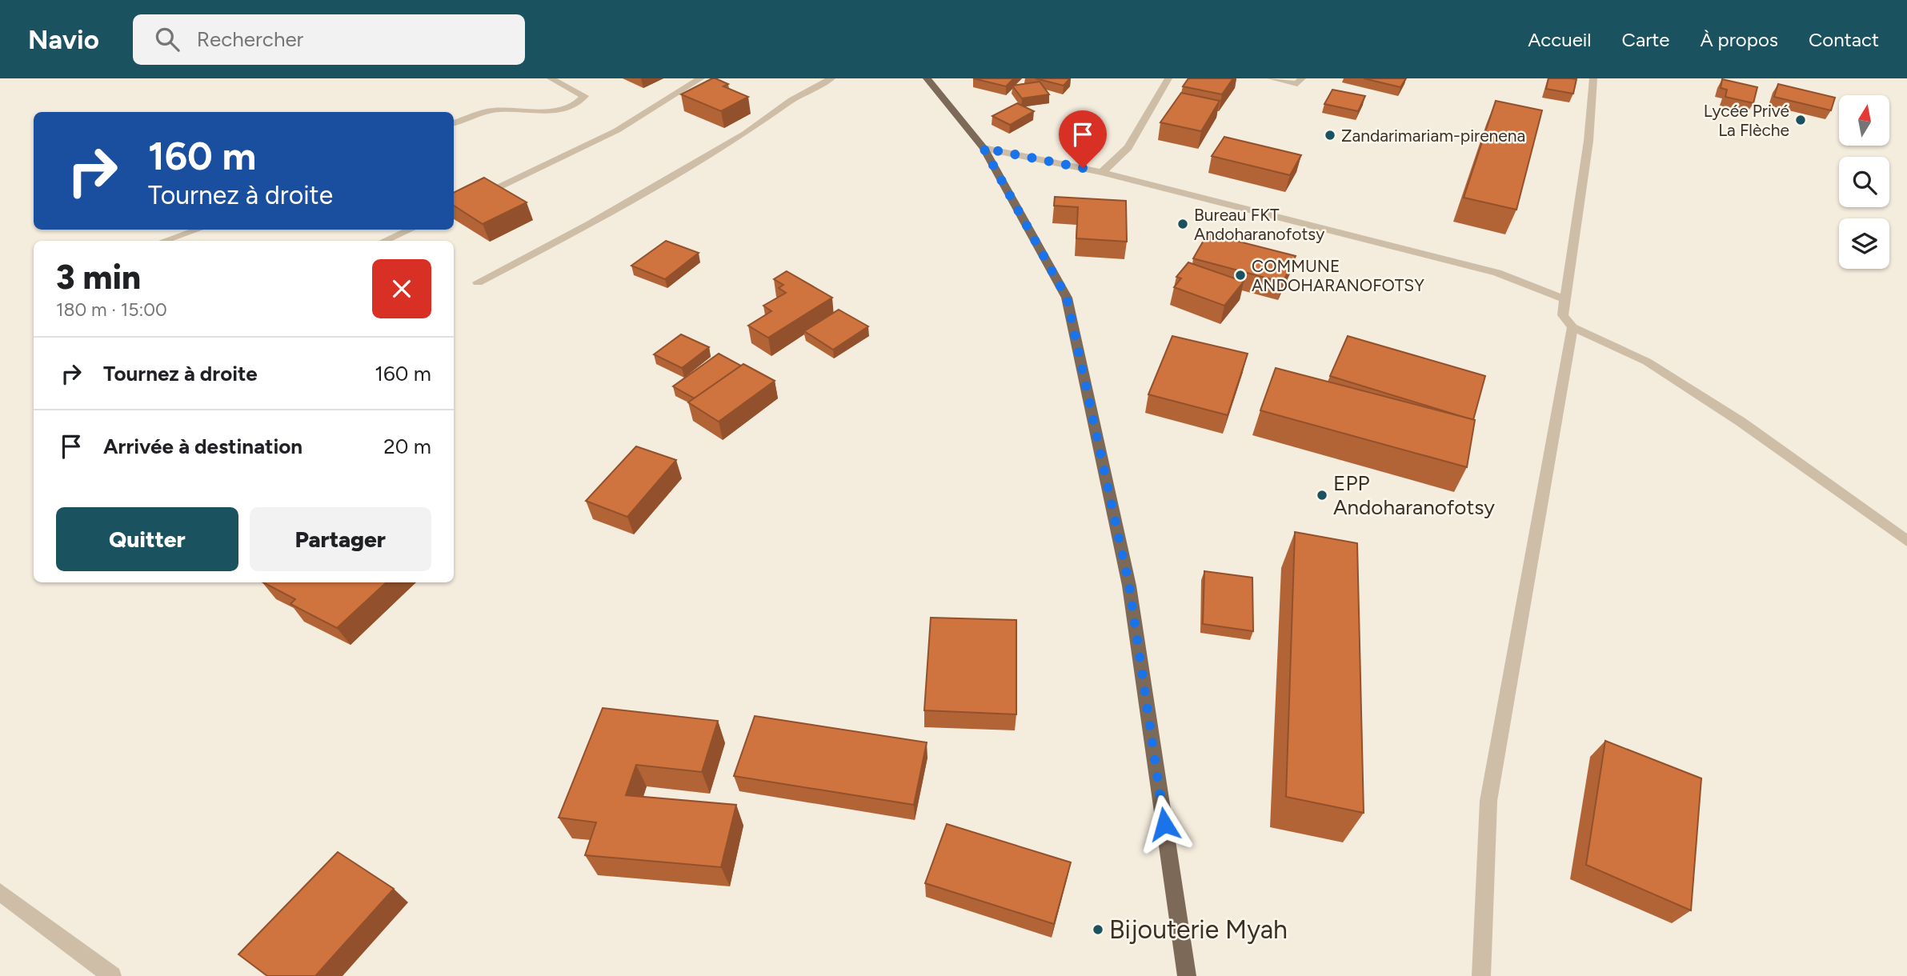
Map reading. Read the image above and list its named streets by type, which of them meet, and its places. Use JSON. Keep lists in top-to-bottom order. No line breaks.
{"places":["Lycée Privé La Flèche","Zandarimariam-pirenena","Bureau FKT Andoharanofotsy","COMMUNE ANDOHARANOFOTSY","EPP Andoharanofotsy","Bijouterie Myah"],"north":"top","page":{"header":"Navio","search":"Rechercher","nav":["Accueil","Carte","À propos","Contact"],"turn":["160 m","Tournez à droite"],"heading":["3 min","180 m · 15:00"],"list":[{"name":"Tournez à droite","value":"160 m"},{"name":"Arrivée à destination","value":"20 m"}],"buttons":["Quitter","Partager"]}}
